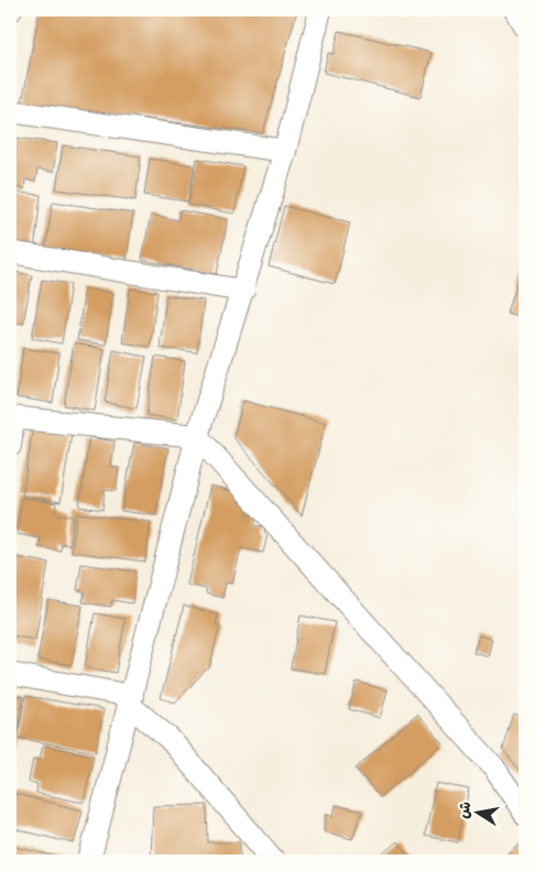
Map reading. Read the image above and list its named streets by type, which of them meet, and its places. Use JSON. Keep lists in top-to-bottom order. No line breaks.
{"north":"left"}
